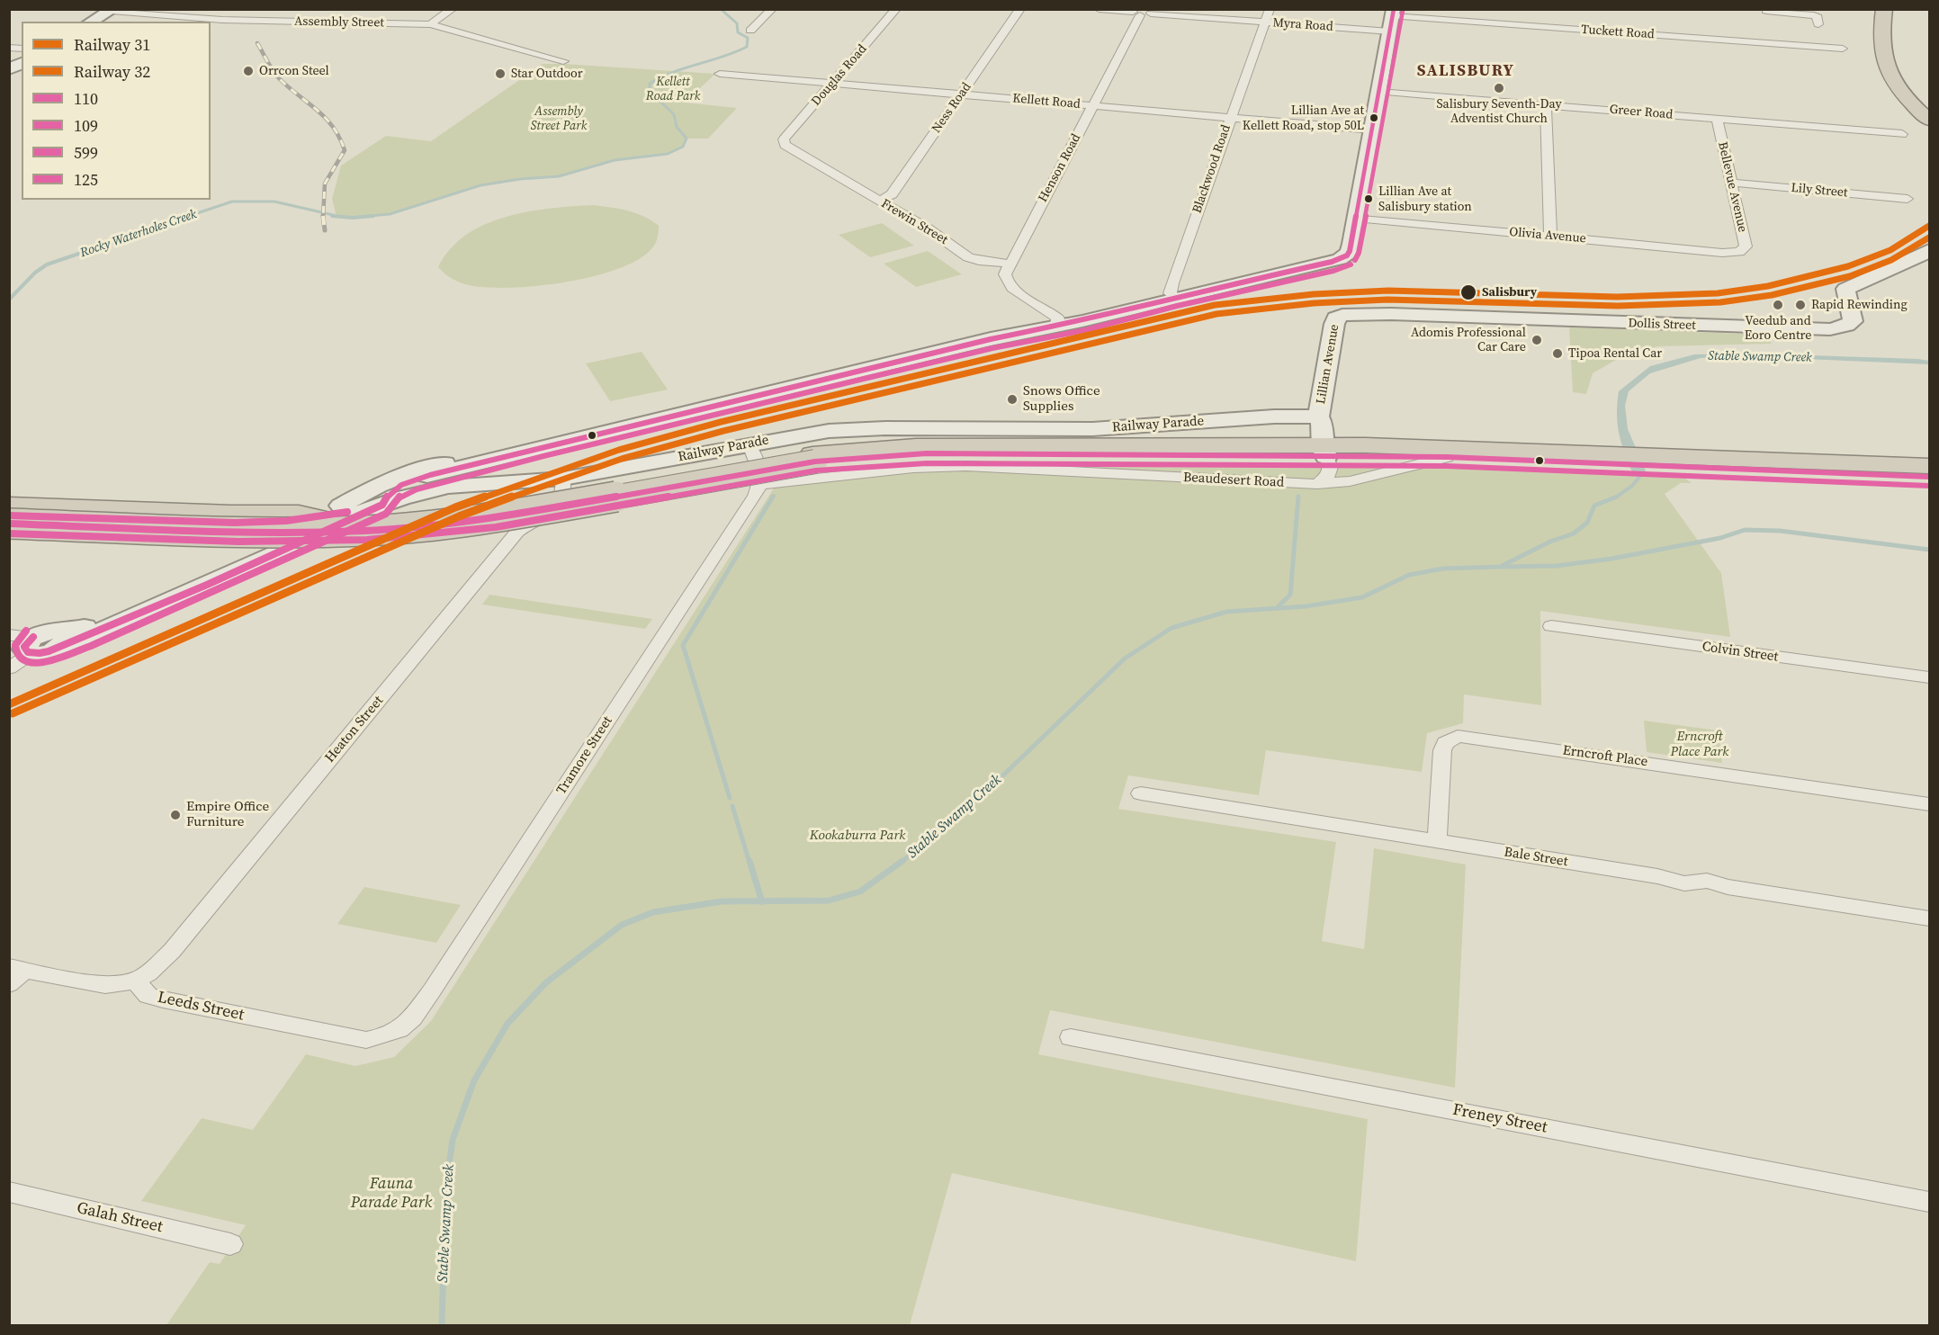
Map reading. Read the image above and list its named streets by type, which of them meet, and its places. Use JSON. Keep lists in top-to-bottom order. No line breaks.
{"streets":{"highway":["Beaudesert Road"],"street":["Assembly Street","Myra Road","Tuckett Road","Douglas Road","Kellett Road","Ness Road","Greer Road","Henson Road","Blackwood Road","Bellevue Avenue","Lily Street","Frewin Street","Olivia Avenue","Dollis Street","Lillian Avenue","Railway Parade","Colvin Street","Heaton Street","Tramore Street","Erncroft Place","Bale Street","Leeds Street","Freney Street","Galah Street"]},"crossings":[["Myra Road","Henson Road"],["Myra Road","Blackwood Road"],["Douglas Road","Kellett Road"],["Douglas Road","Frewin Street"],["Kellett Road","Ness Road"],["Kellett Road","Henson Road"],["Kellett Road","Blackwood Road"],["Ness Road","Frewin Street"],["Greer Road","Bellevue Avenue"],["Henson Road","Frewin Street"],["Bellevue Avenue","Lily Street"],["Bellevue Avenue","Olivia Avenue"],["Dollis Street","Lillian Avenue"],["Lillian Avenue","Railway Parade"],["Lillian Avenue","Beaudesert Road"],["Railway Parade","Beaudesert Road"],["Railway Parade","Heaton Street"],["Beaudesert Road","Tramore Street"],["Heaton Street","Leeds Street"],["Tramore Street","Leeds Street"],["Erncroft Place","Bale Street"]],"districts":["SALISBURY"],"water":["Rocky Waterholes Creek","Stable Swamp Creek"],"parks":["Kellett Road Park","Assembly Street Park","Erncroft Place Park","Kookaburra Park","Fauna Parade Park"],"places":["Orrcon Steel","Star Outdoor","Salisbury Seventh-Day Adventist Church","Lillian Ave at Kellett Road, stop 50L","Lillian Ave at Salisbury station","Salisbury","Veedub and Eoro Centre","Rapid Rewinding","Adomis Professional Car Care","Tipoa Rental Car","Snows Office Supplies","Empire Office Furniture"],"lines":["transit line 599","transit line 125","rail line 31","rail line 32","transit line 110","transit line 109"],"legend":["Railway 31","Railway 32","110","109","599","125"]}
